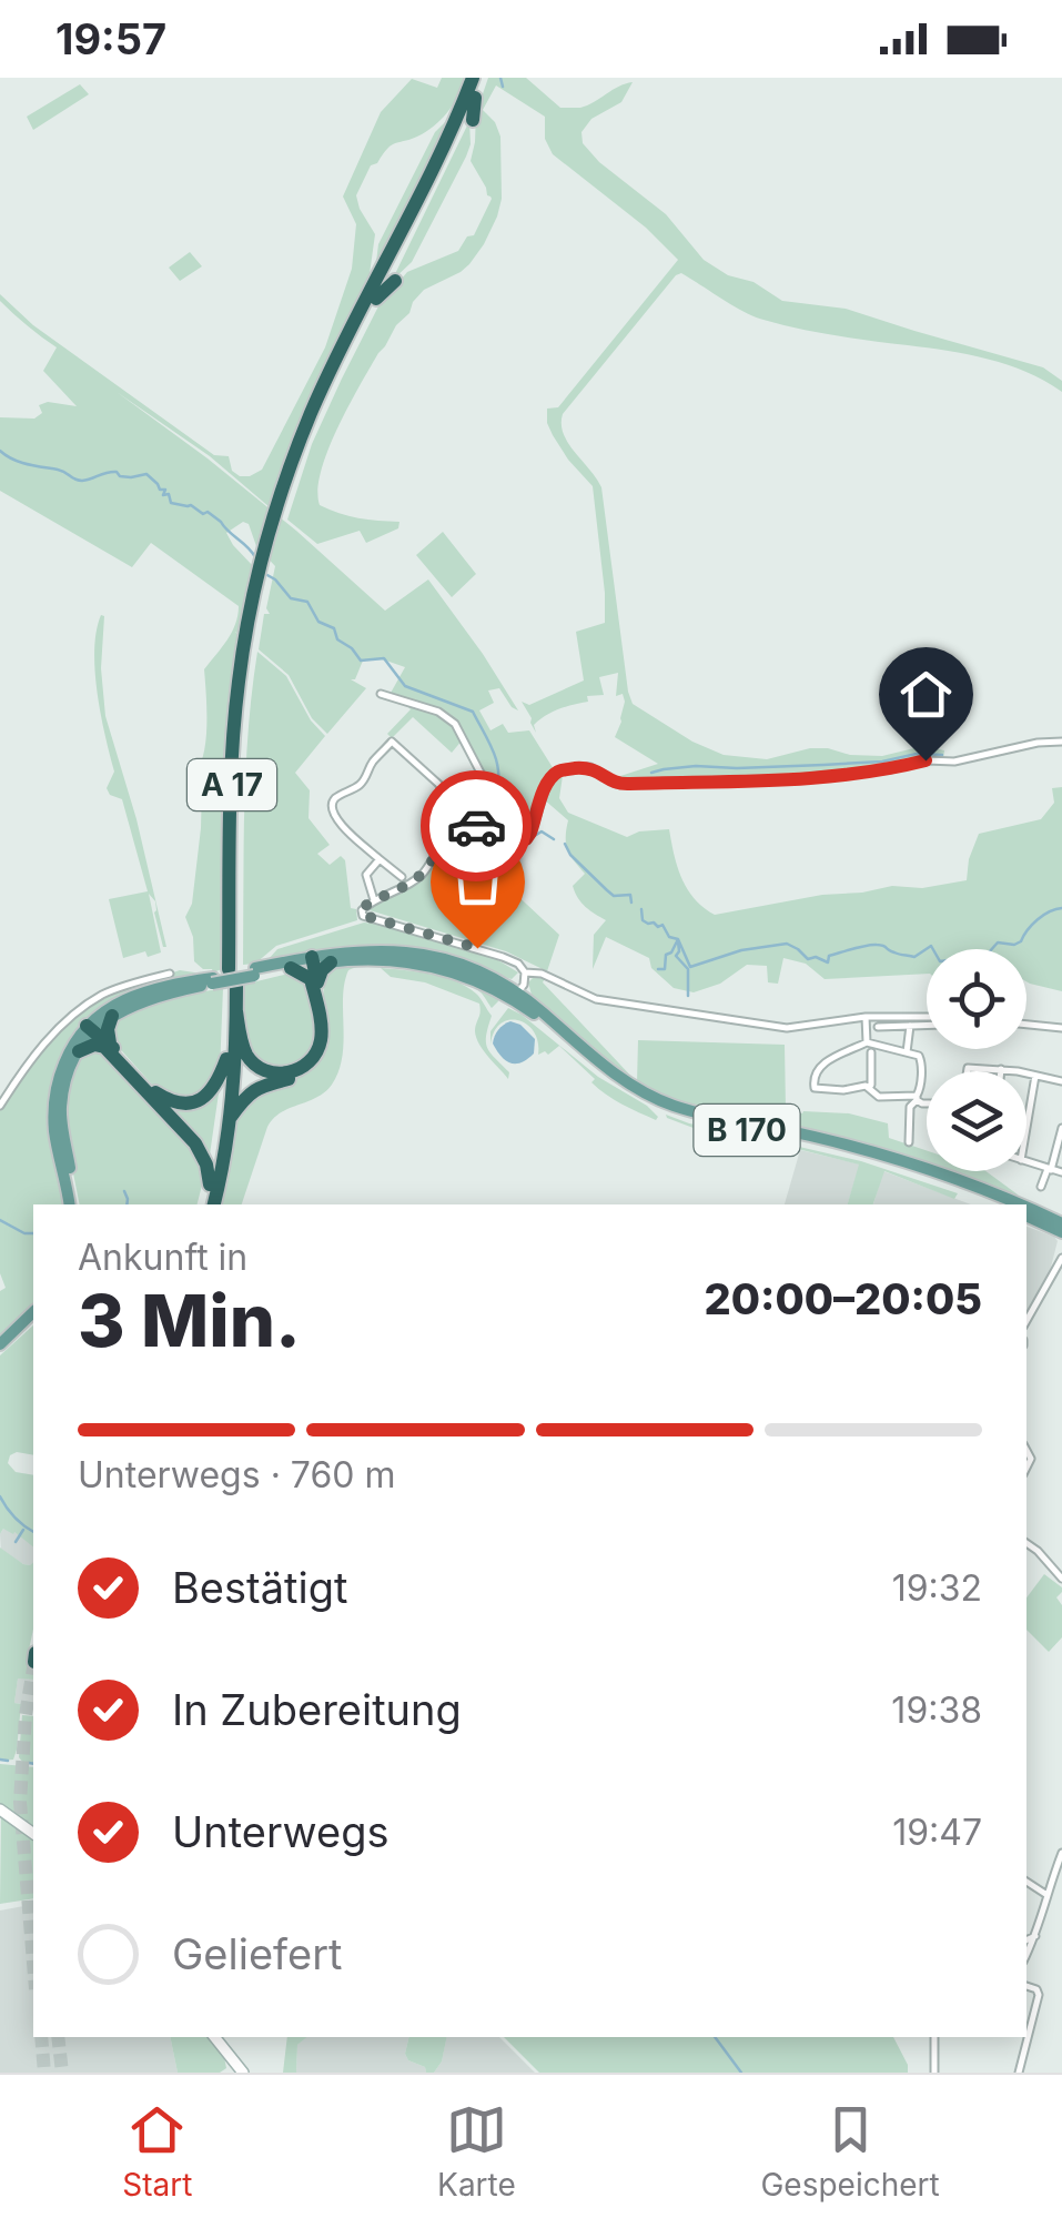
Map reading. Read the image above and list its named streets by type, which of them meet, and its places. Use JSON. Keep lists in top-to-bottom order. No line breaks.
{"streets":{"highway":["A 17"],"main road":["B 170"]},"page":{"status":"19:57","heading":["3 Min.","Ankunft in","20:00–20:05"],"bar":"Unterwegs · 760 m","list":[["Bestätigt","19:32"],["In Zubereitung","19:38"],["Unterwegs","19:47"],"Geliefert"],"tabs":["Start","Karte","Gespeichert"]}}
